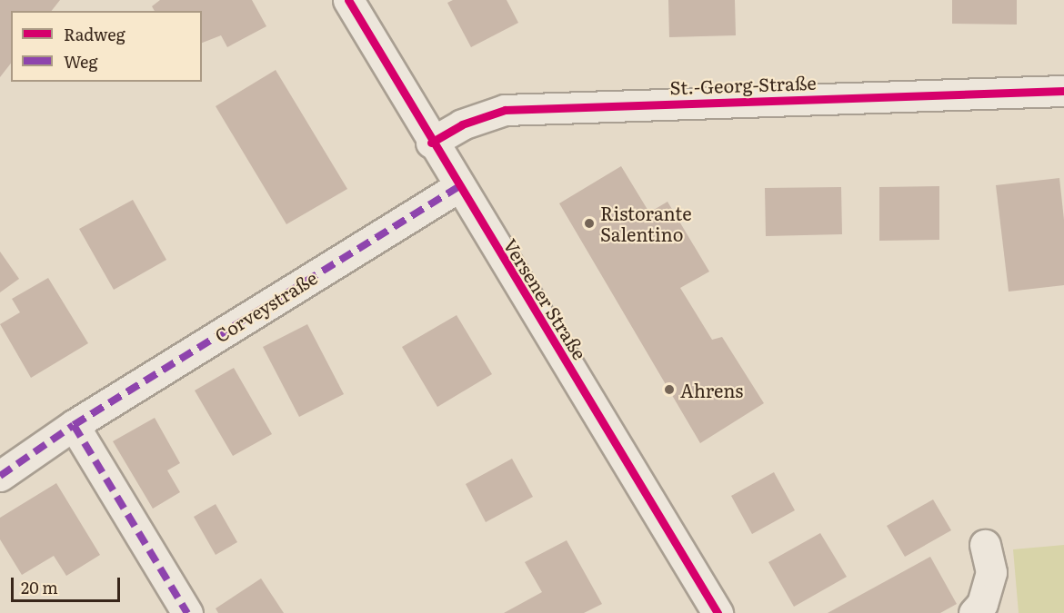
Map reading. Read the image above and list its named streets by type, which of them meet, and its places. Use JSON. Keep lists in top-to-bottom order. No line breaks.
{"streets":{"street":["St.-Georg-Straße","Versener Straße","Corveystraße"]},"crossings":[["St.-Georg-Straße","Versener Straße"],["Versener Straße","Corveystraße"]],"places":["Ristorante Salentino","Ahrens"],"legend":["Radweg","Weg"],"scale_bar":"20 m"}
